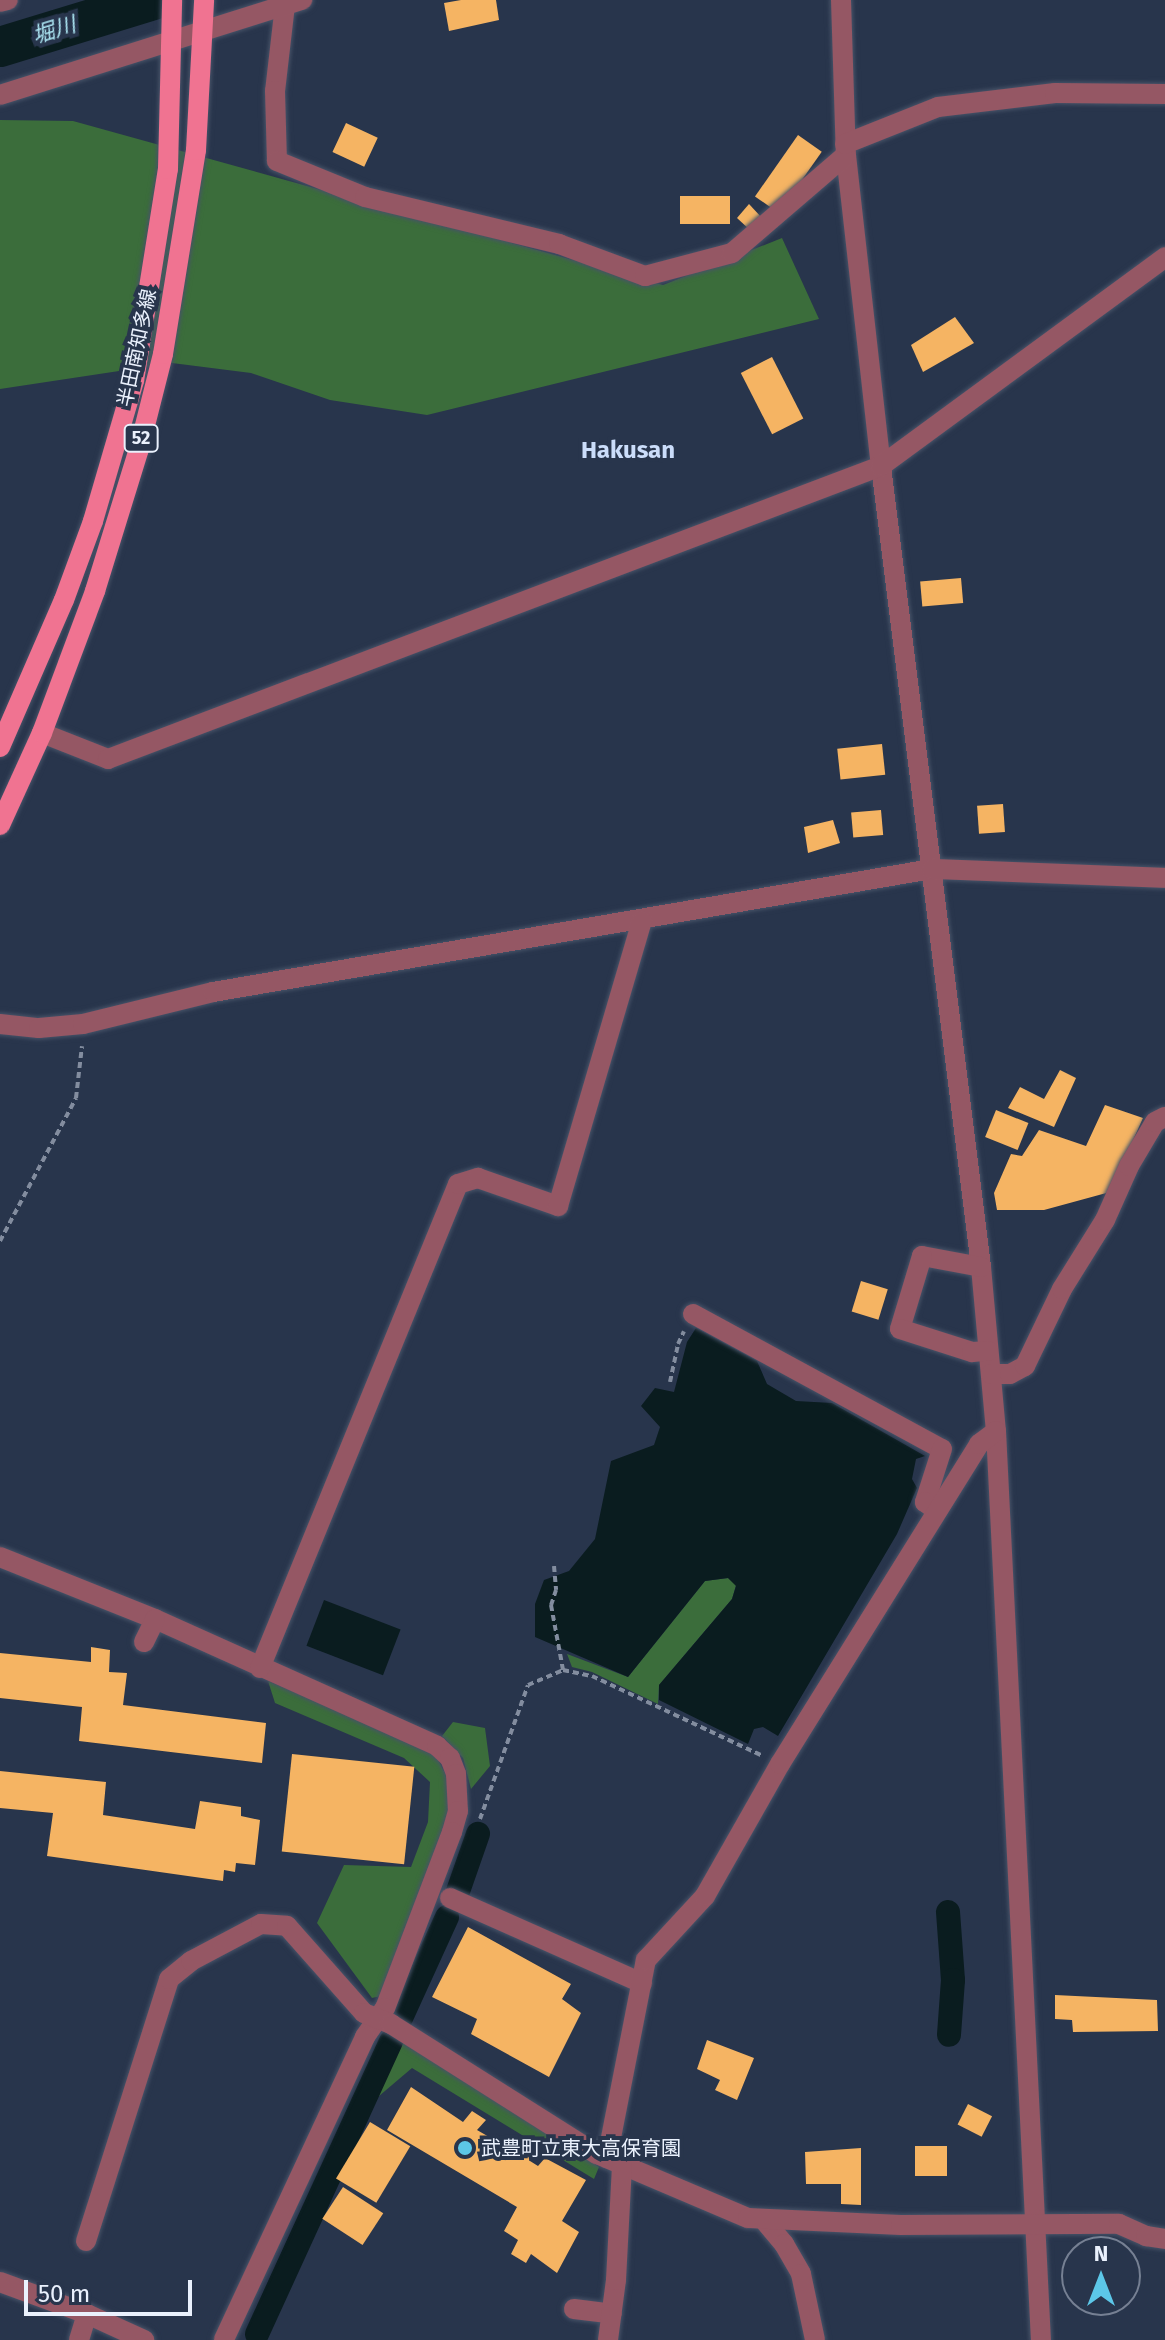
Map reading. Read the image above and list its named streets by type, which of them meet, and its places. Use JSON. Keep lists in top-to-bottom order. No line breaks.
{"streets":{"main road":["半田南知多線","52"]},"districts":["Hakusan"],"water":["堀川"],"places":["武豊町立東大高保育園"],"scale_bar":"50 m","north":"top"}
